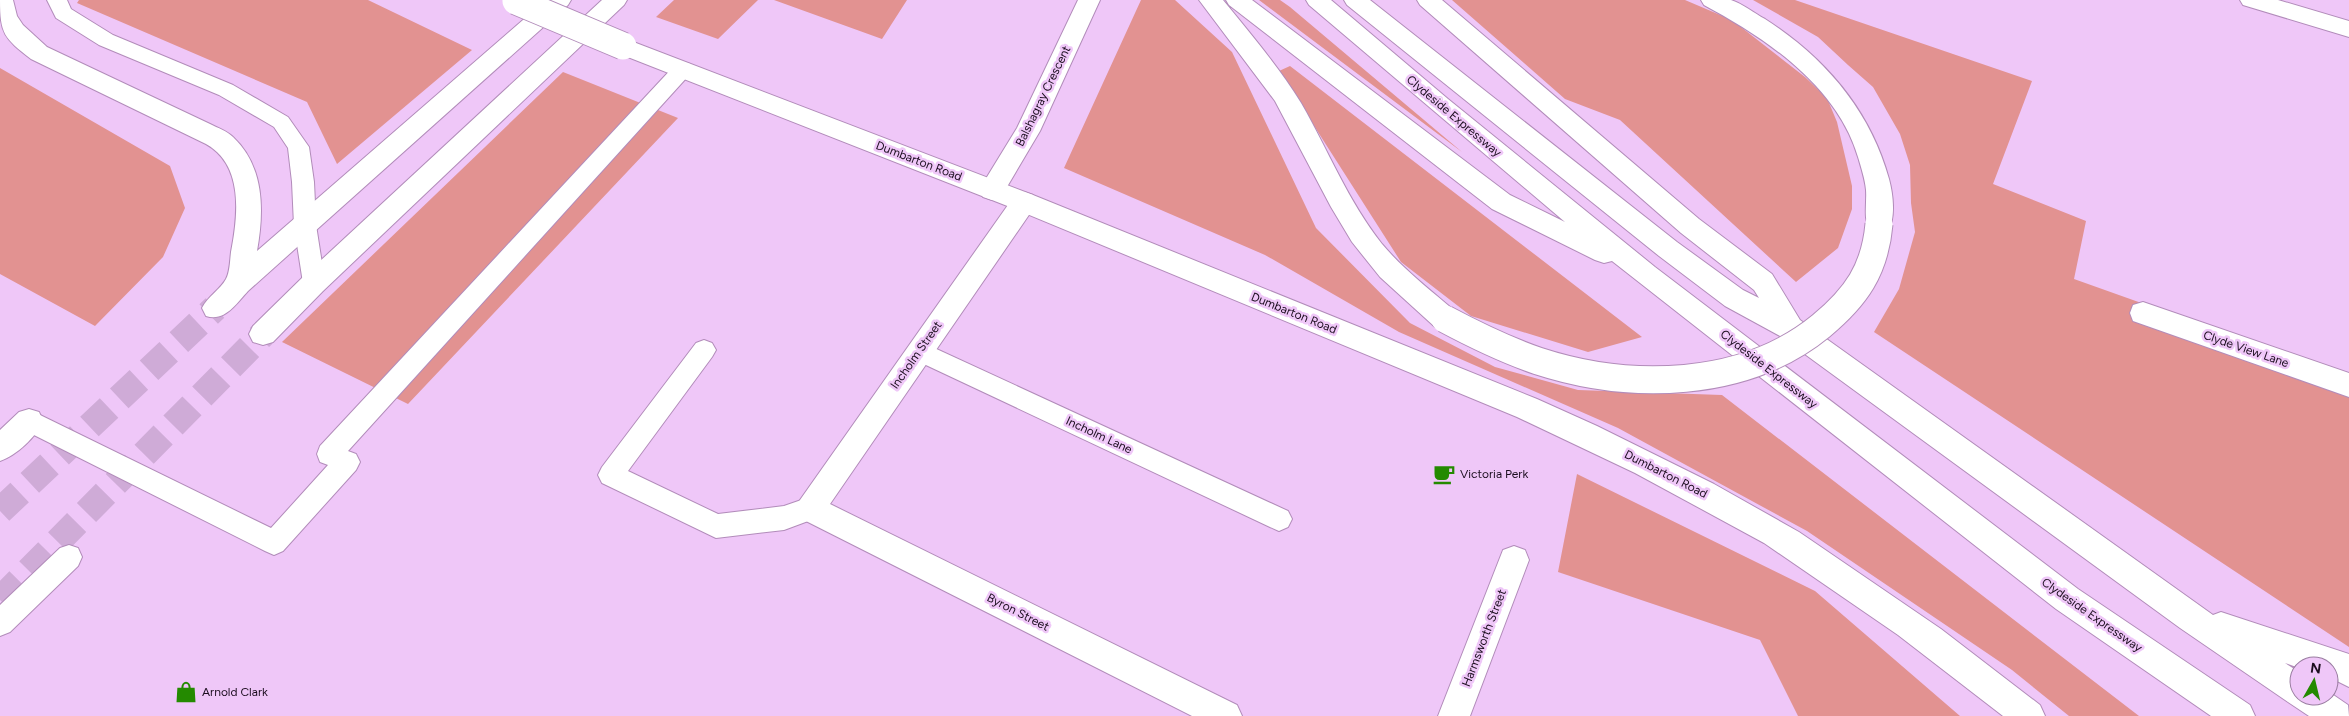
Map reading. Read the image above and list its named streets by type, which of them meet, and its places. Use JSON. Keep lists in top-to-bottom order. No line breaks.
{"streets":{"main road":["Balshagray Crescent","Clydeside Expressway","Dumbarton Road","Clyde View Lane","Incholm Street","Byron Street","Harmsworth Street"],"lane":["Incholm Lane"]},"crossings":[["Balshagray Crescent","Dumbarton Road"],["Dumbarton Road","Incholm Street"],["Incholm Street","Incholm Lane"],["Incholm Street","Byron Street"]],"places":{"cafe":["Victoria Perk"],"shop":["Arnold Clark"]},"north":"top"}
